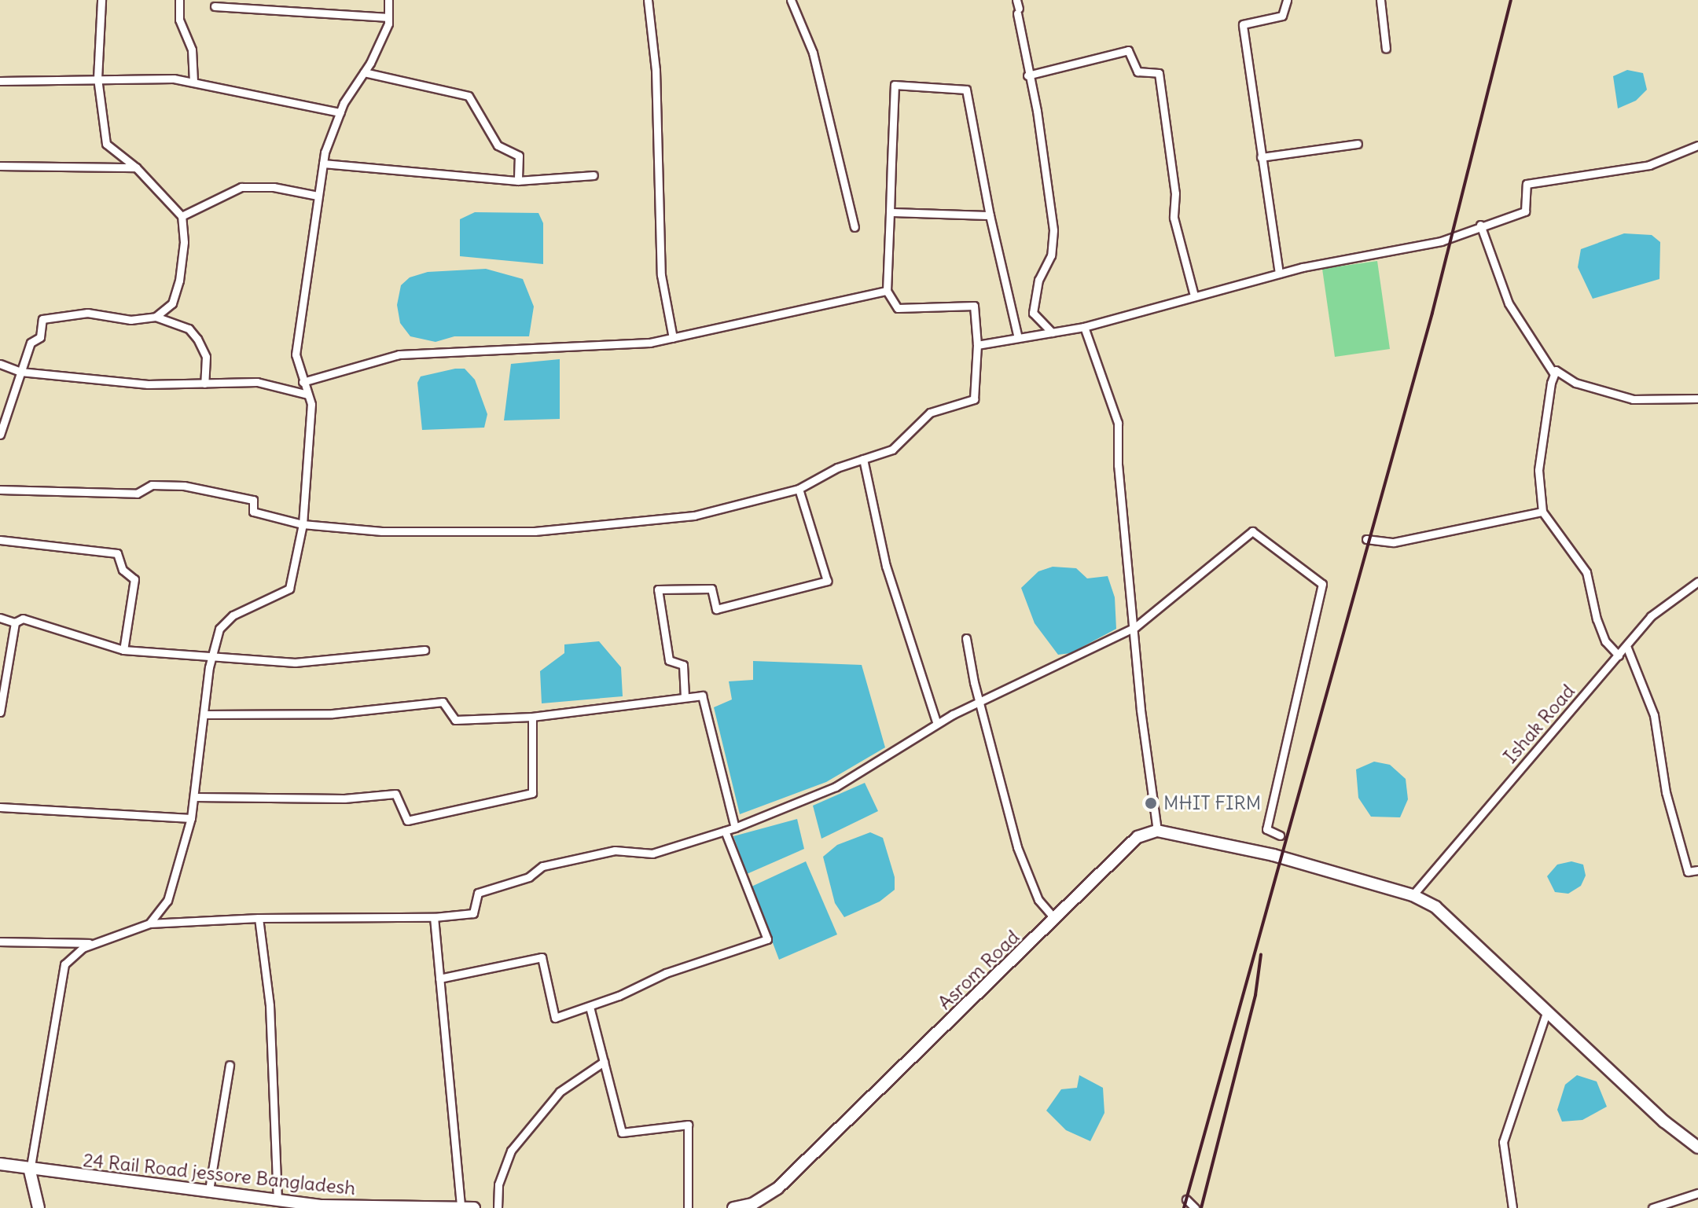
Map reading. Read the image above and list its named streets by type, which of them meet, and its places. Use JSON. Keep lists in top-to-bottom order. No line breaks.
{"streets":{"street":["Ishak Road","Asrom Road","24 Rail Road jessore Bangladesh"]},"places":["MHIT FIRM"]}
